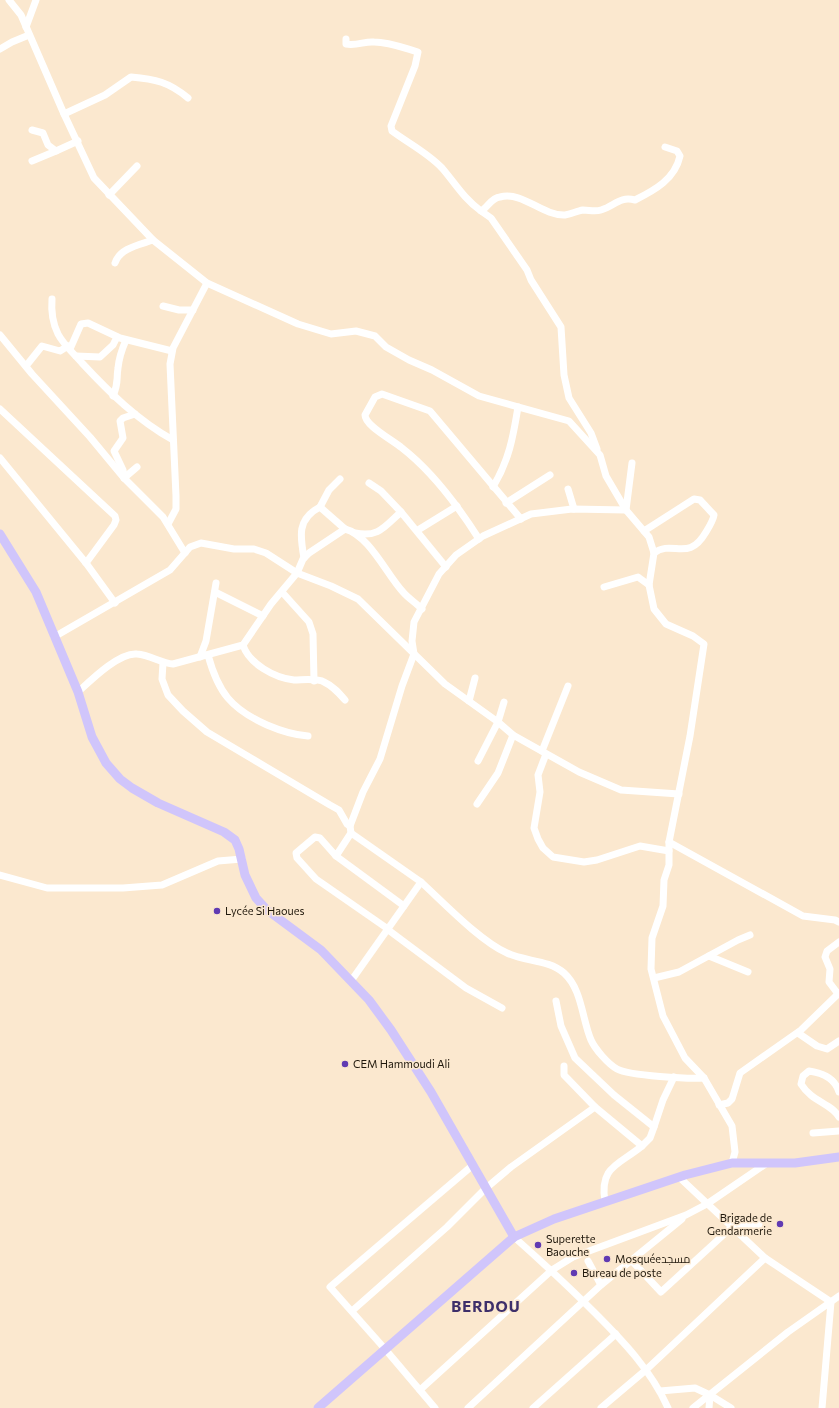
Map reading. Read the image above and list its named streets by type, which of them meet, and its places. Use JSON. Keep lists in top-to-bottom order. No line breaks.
{"districts":["BERDOU"],"places":["Lycée Si Haoues","CEM Hammoudi Ali","Brigade de Gendarmerie","Superette Baouche","Mosquéeمسجد","Bureau de poste"]}
